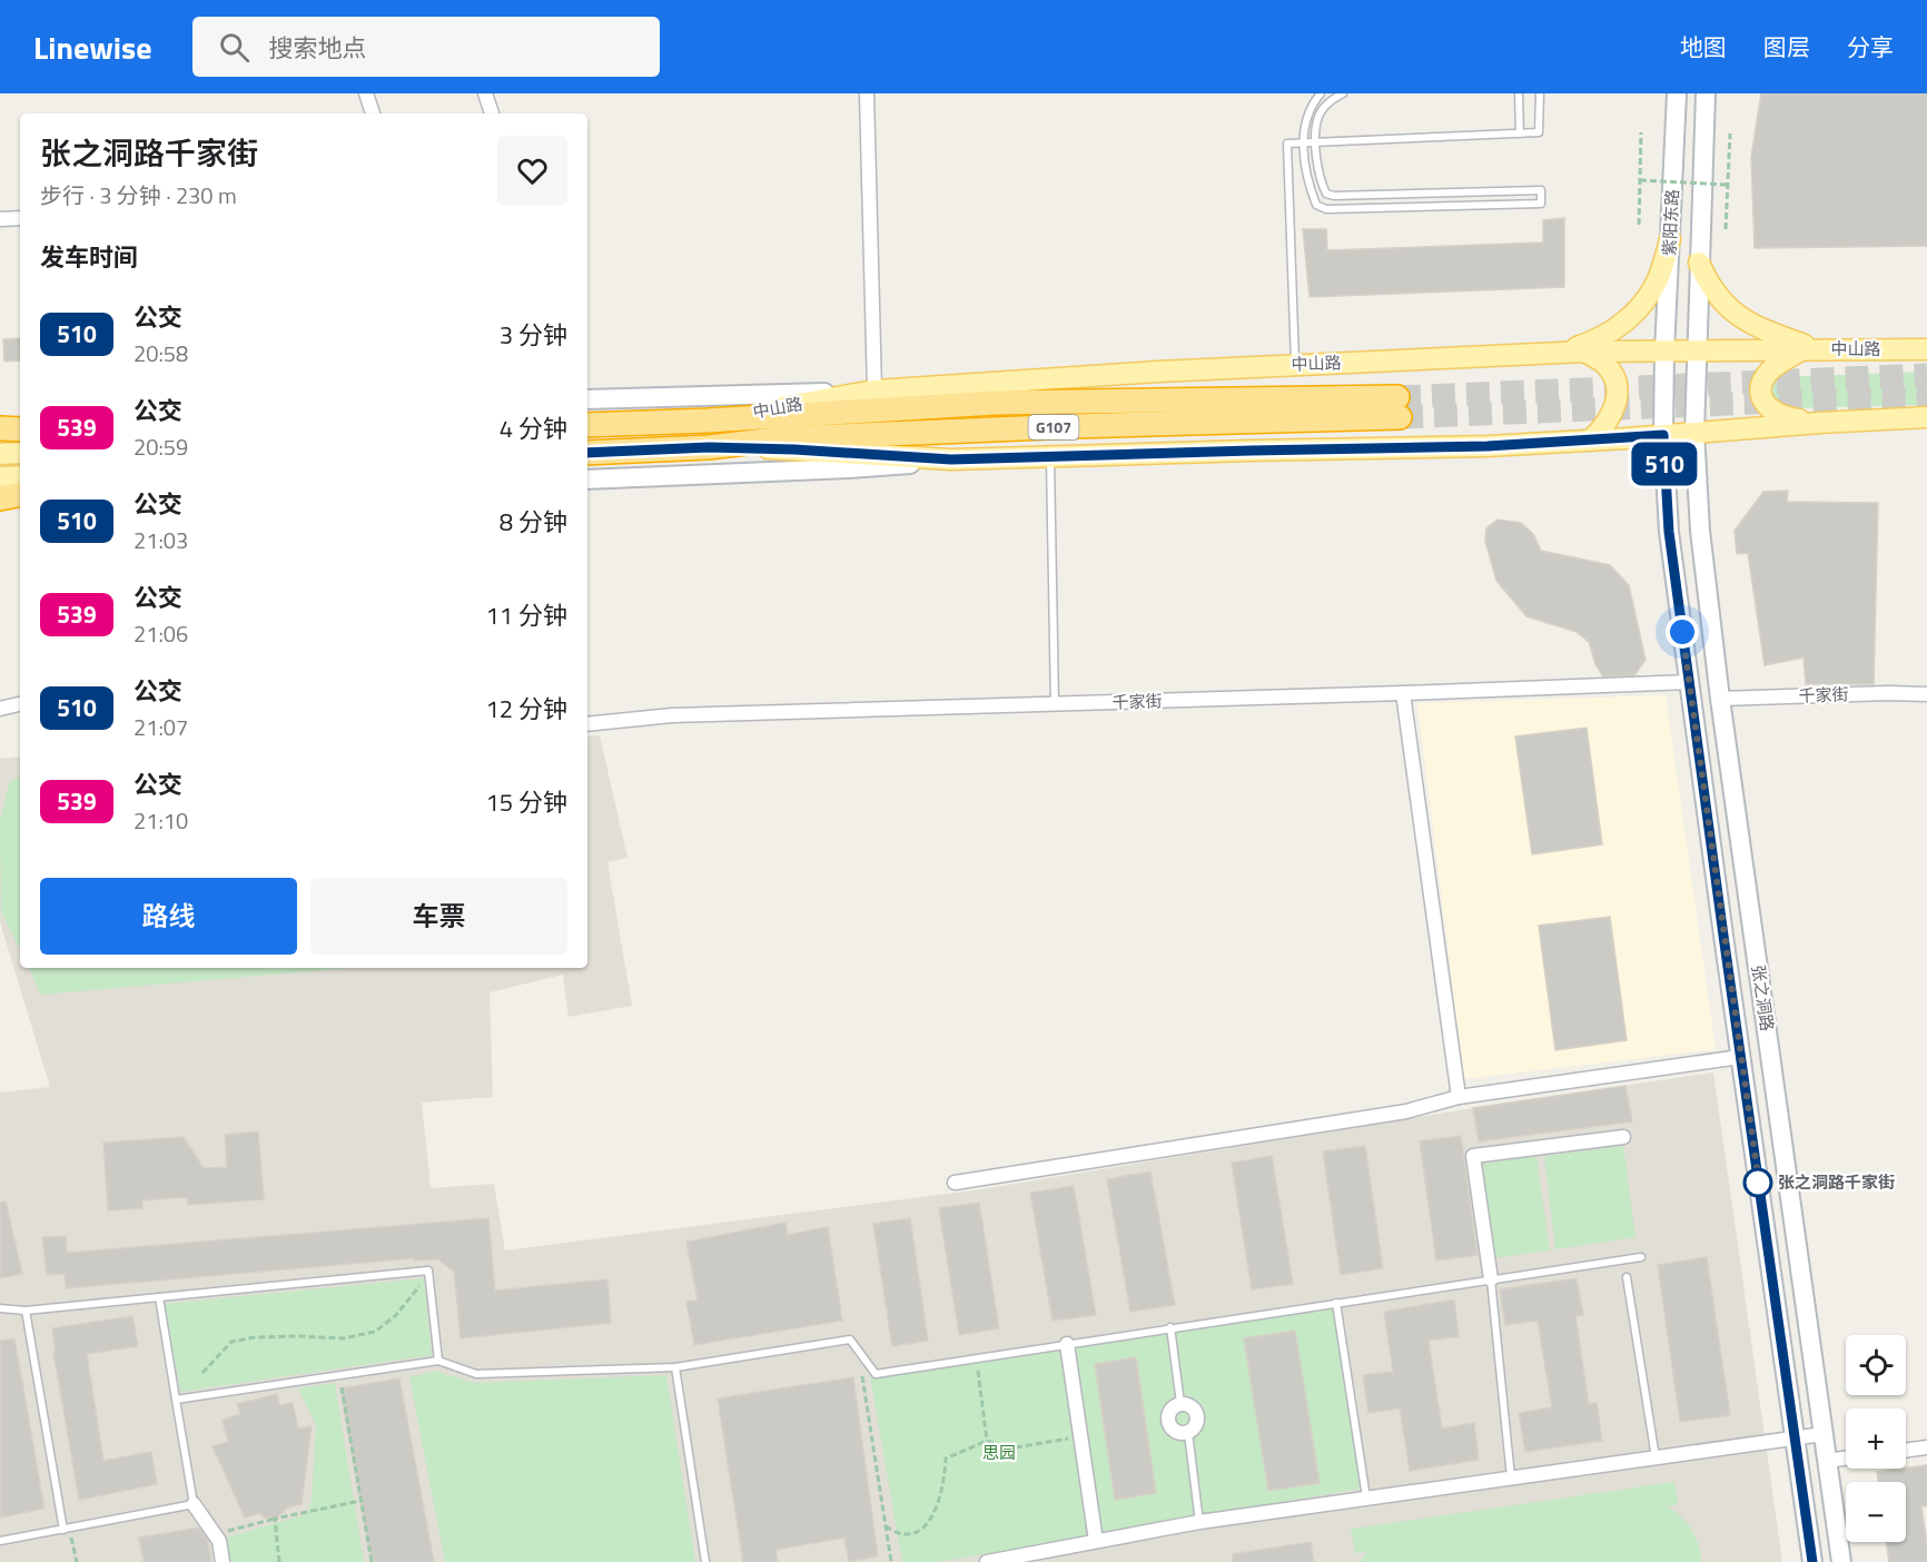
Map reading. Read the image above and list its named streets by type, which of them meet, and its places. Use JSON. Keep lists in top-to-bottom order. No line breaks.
{"streets":{"highway":["中山路","G107"],"main road":["紫阳东路","张之洞路"],"street":["千家街"]},"crossings":[["紫阳东路","中山路"],["紫阳东路","张之洞路"],["中山路","张之洞路"],["千家街","张之洞路"]],"parks":["思园"],"places":["张之洞路千家街"],"lines":["bus line 510"],"page":{"header":"Linewise","search":"搜索地点","nav":["地图","图层","分享"],"on_map":"510","heading":[["张之洞路千家街","步行 · 3 分钟 · 230 m"],"发车时间"],"list":[{"mark":"510","name":"公交","note":"20:58","value":"3 分钟"},{"mark":"539","name":"公交","note":"20:59","value":"4 分钟"},{"mark":"510","name":"公交","note":"21:03","value":"8 分钟"},{"mark":"539","name":"公交","note":"21:06","value":"11 分钟"},{"mark":"510","name":"公交","note":"21:07","value":"12 分钟"},{"mark":"539","name":"公交","note":"21:10","value":"15 分钟"}],"buttons":["路线","车票"],"map_buttons":["+","−"]}}
